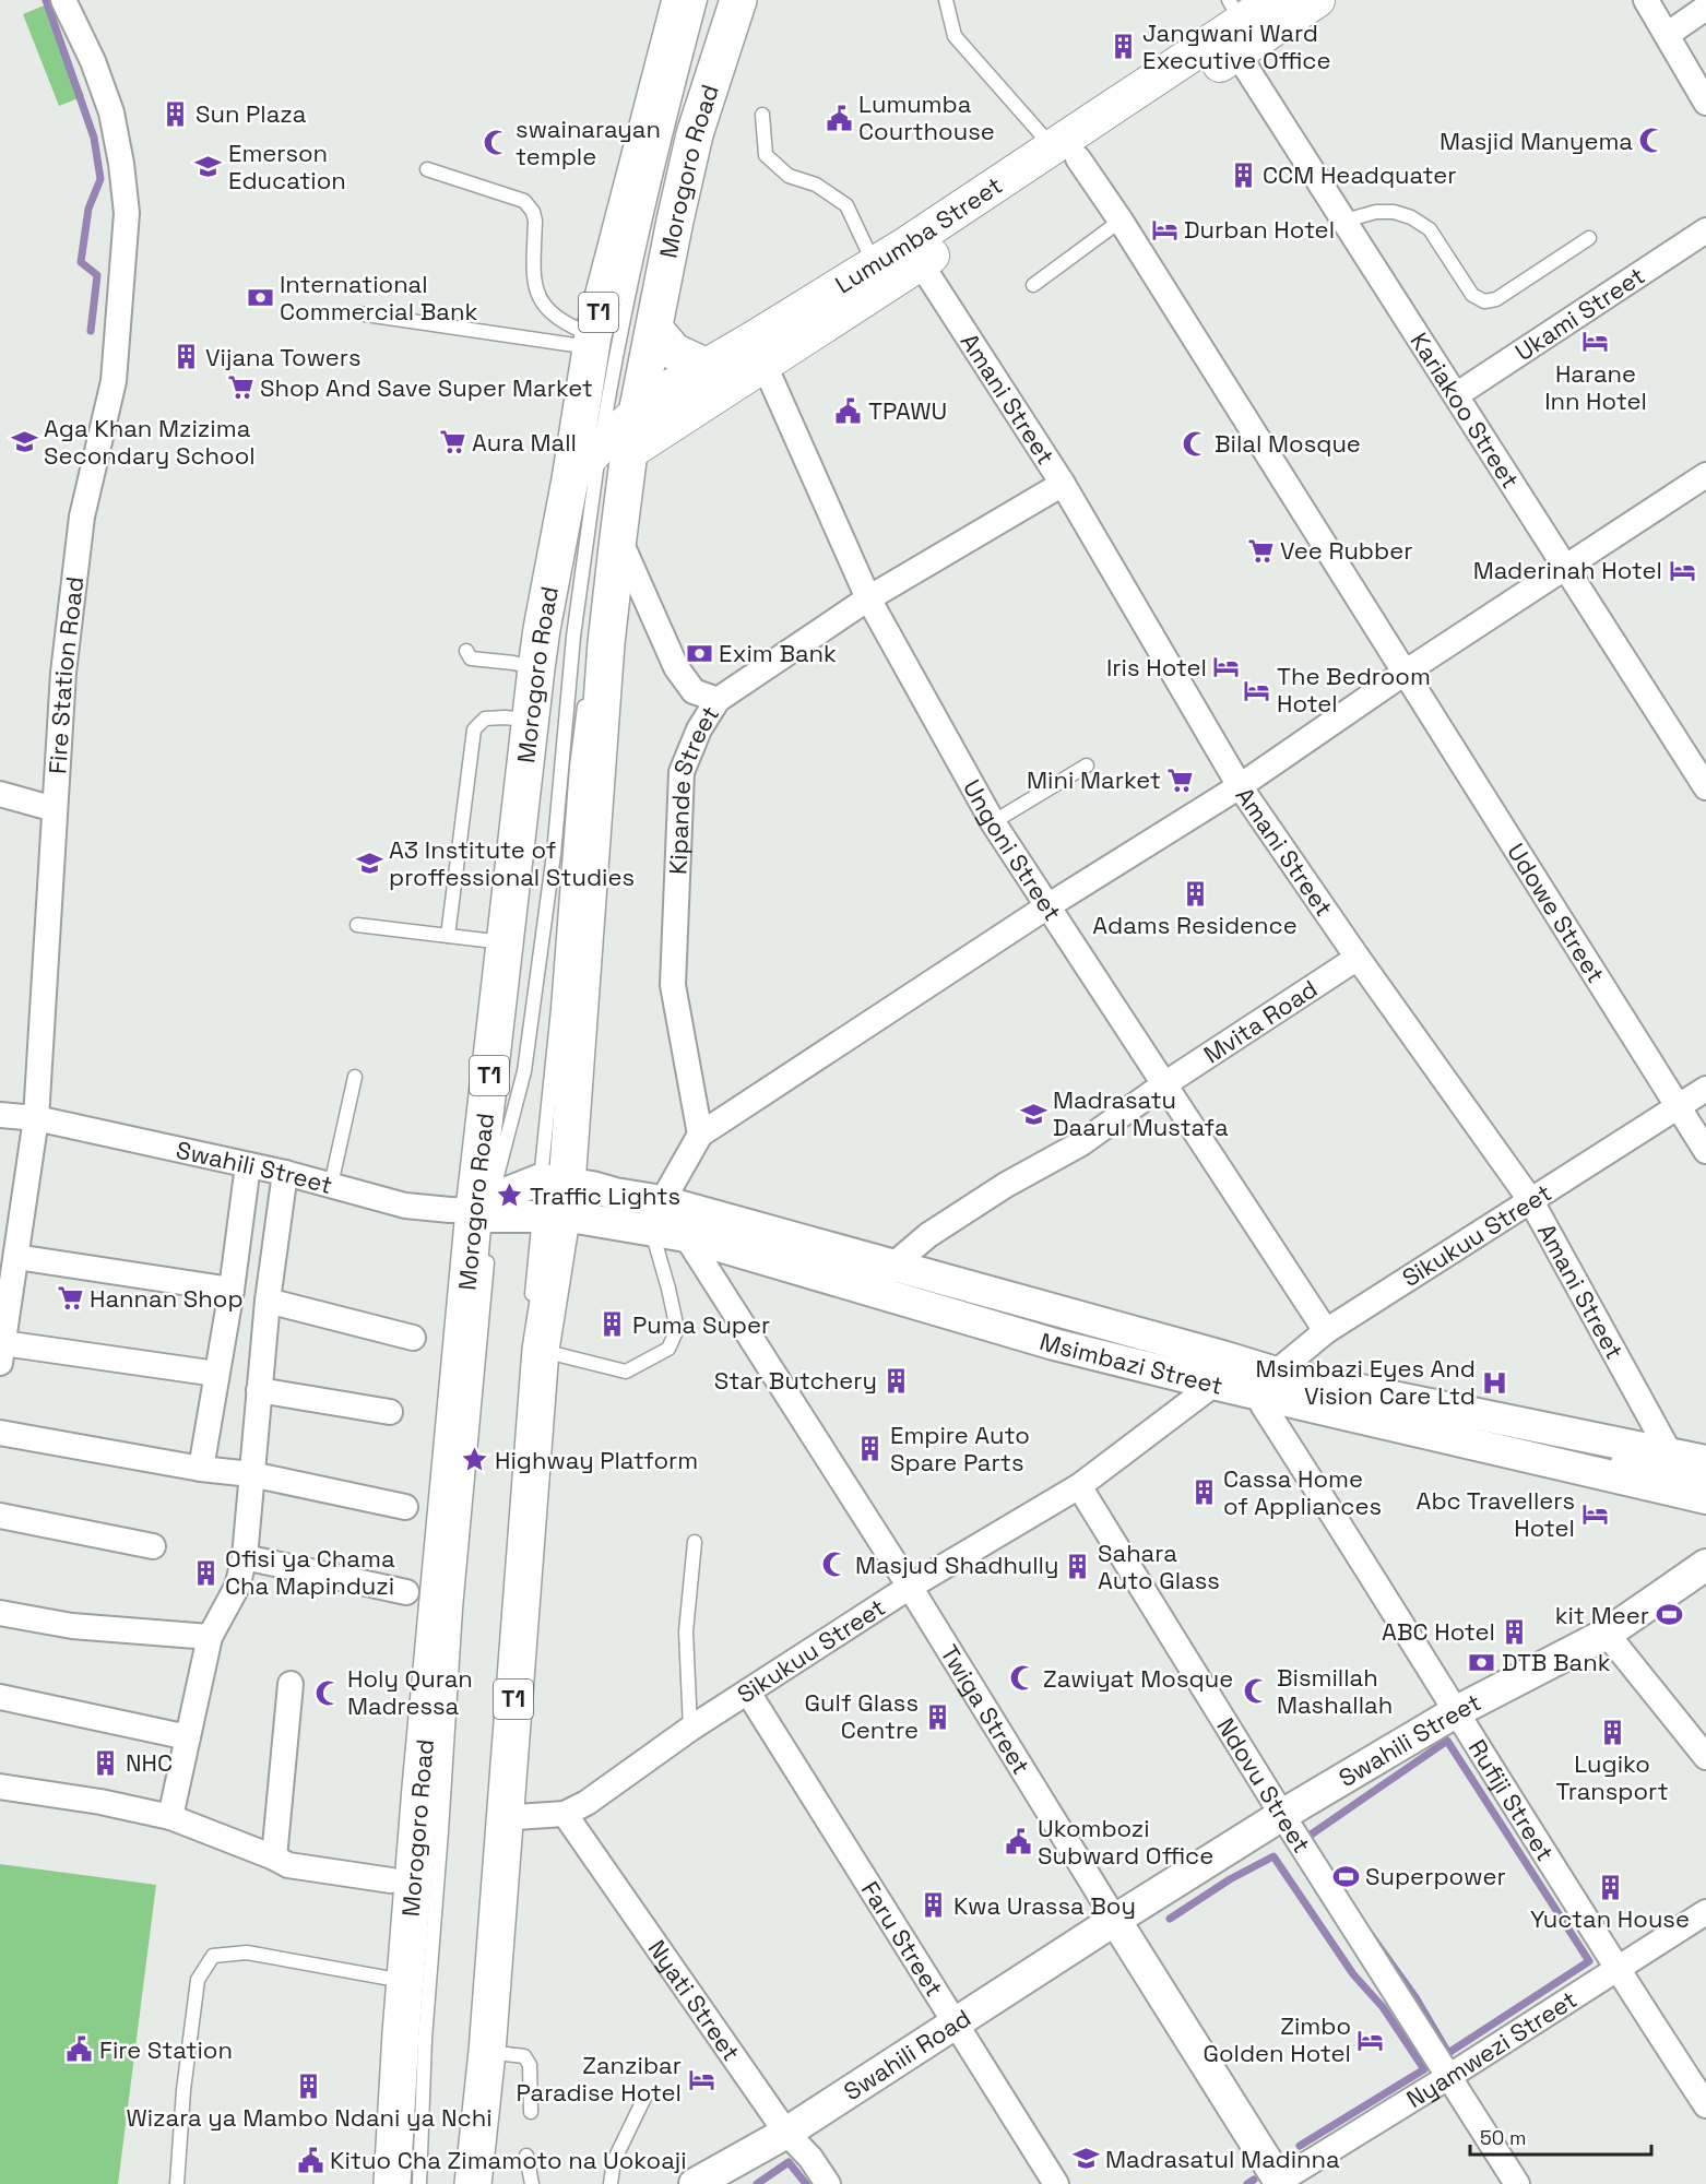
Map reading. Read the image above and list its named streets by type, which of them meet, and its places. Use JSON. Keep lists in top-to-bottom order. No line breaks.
{"streets":{"highway":["Morogoro Road","T1"],"main road":["Lumumba Street"],"street":["Ukami Street","Amani Street","Kariakoo Street","Fire Station Road","Kipande Street","Ungoni Street","Udowe Street","Mvita Road","Swahili Street","Sikukuu Street","Msimbazi Street","Twiga Street","Ndovu Street","Rufiji Street","Faru Street","Nyati Street","Nyamwezi Street","Swahili Road"]},"crossings":[["Morogoro Road","Lumumba Street"],["Morogoro Road","Swahili Street"],["Morogoro Road","Sikukuu Street"],["Morogoro Road","Msimbazi Street"],["Lumumba Street","Amani Street"],["Lumumba Street","Kariakoo Street"],["Lumumba Street","Ungoni Street"],["Lumumba Street","Udowe Street"],["Ukami Street","Kariakoo Street"],["Amani Street","Kipande Street"],["Amani Street","Mvita Road"],["Amani Street","Sikukuu Street"],["Amani Street","Msimbazi Street"],["Fire Station Road","Swahili Street"],["Kipande Street","Ungoni Street"],["Ungoni Street","Mvita Road"],["Ungoni Street","Sikukuu Street"],["Udowe Street","Sikukuu Street"],["Mvita Road","Msimbazi Street"],["Swahili Street","Twiga Street"],["Swahili Street","Ndovu Street"],["Swahili Street","Rufiji Street"],["Swahili Street","Swahili Road"],["Sikukuu Street","Msimbazi Street"],["Sikukuu Street","Twiga Street"],["Sikukuu Street","Ndovu Street"],["Sikukuu Street","Rufiji Street"],["Sikukuu Street","Faru Street"],["Sikukuu Street","Nyati Street"],["Msimbazi Street","Twiga Street"],["Msimbazi Street","Rufiji Street"],["Twiga Street","Nyamwezi Street"],["Twiga Street","Swahili Road"],["Ndovu Street","Nyamwezi Street"],["Rufiji Street","Nyamwezi Street"],["Faru Street","Swahili Road"],["Nyati Street","Swahili Road"]],"places":{"building":["Jangwani Ward Executive Office","Sun Plaza","CCM Headquater","Vijana Towers","Adams Residence","Puma Super","Star Butchery","Empire Auto Spare Parts","Cassa Home of Appliances","Sahara Auto Glass","Ofisi ya Chama Cha Mapinduzi","ABC Hotel","Gulf Glass Centre","Lugiko Transport","NHC","Yuctan House","Kwa Urassa Boy","Wizara ya Mambo Ndani ya Nchi"],"public building":["Lumumba Courthouse","TPAWU","Ukombozi Subward Office","Fire Station","Kituo Cha Zimamoto na Uokoaji"],"mosque":["Masjid Manyema","swainarayan temple","Bilal Mosque","Masjud Shadhully","Zawiyat Mosque","Bismillah Mashallah","Holy Quran Madressa"],"school or university":["Emerson Education","Aga Khan Mzizima Secondary School","A3 Institute of proffessional Studies","Madrasatu Daarul Mustafa","Madrasatul Madinna"],"hotel":["Durban Hotel","Harane Inn Hotel","Maderinah Hotel","Iris Hotel","The Bedroom Hotel","Abc Travellers Hotel","Zimbo Golden Hotel","Zanzibar Paradise Hotel"],"bank":["International Commercial Bank","Exim Bank","DTB Bank"],"supermarket":["Shop And Save Super Market","Aura Mall","Vee Rubber","Mini Market","Hannan Shop"],"place":["Traffic Lights","Highway Platform"],"hospital":["Msimbazi Eyes And Vision Care Ltd"],"sports":["kit Meer","Superpower"]},"scale_bar":"50 m"}
